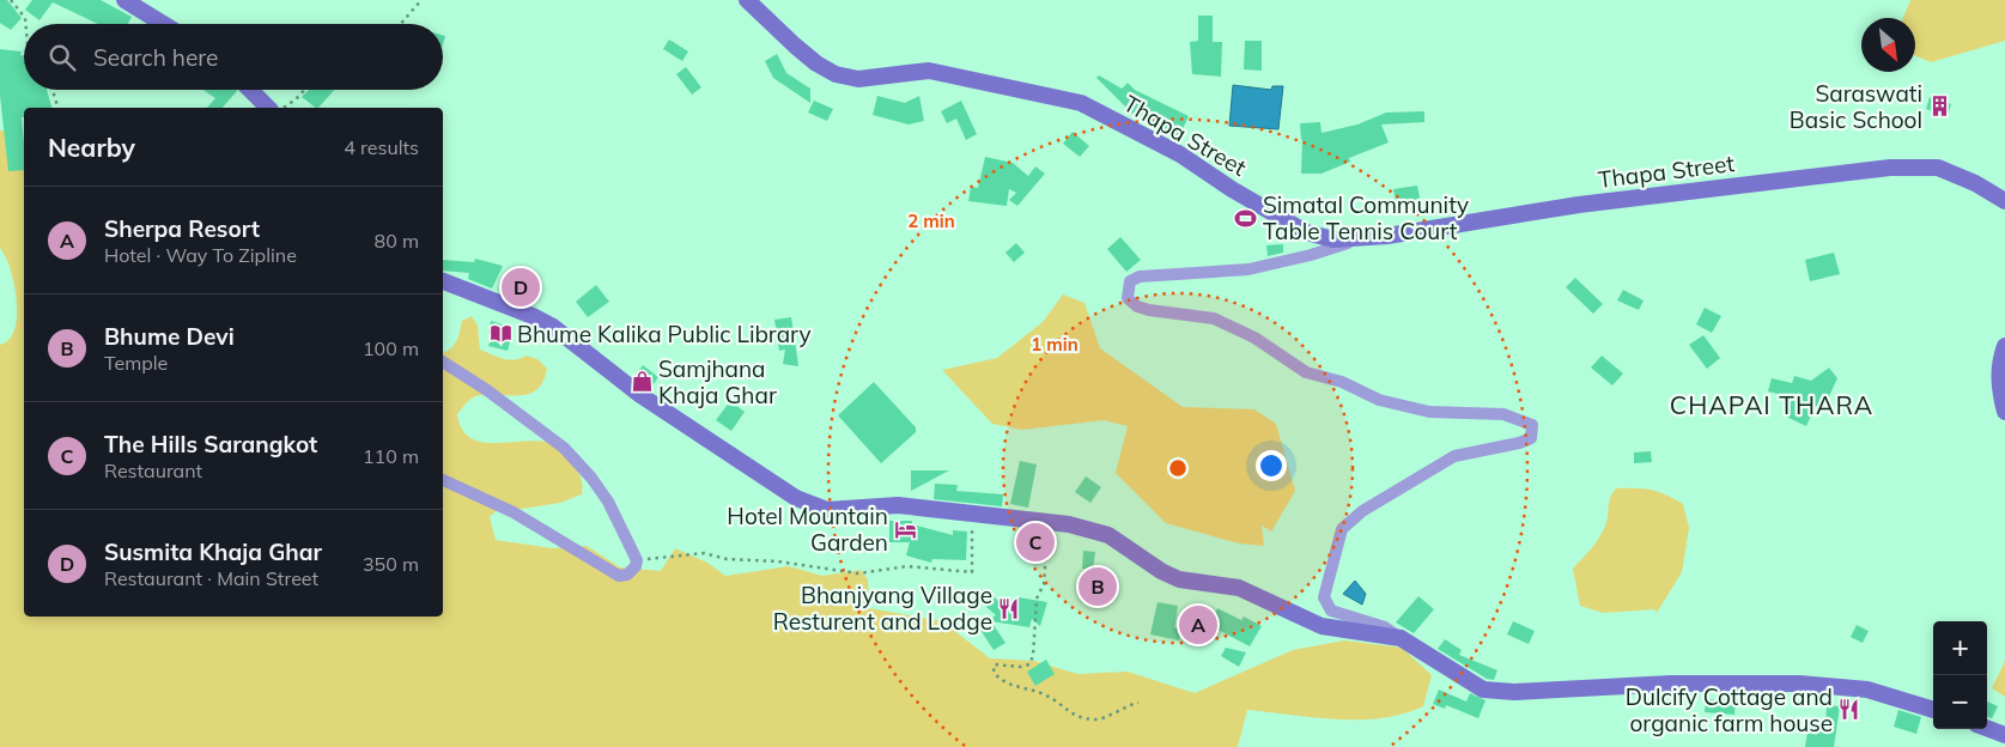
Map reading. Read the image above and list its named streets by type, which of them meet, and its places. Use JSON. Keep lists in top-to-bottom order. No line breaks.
{"streets":{"street":["Thapa Street"]},"districts":["CHAPAI THARA"],"places":{"building":["Saraswati Basic School"],"sports":["Simatal Community Table Tennis Court"],"library":["Bhume Kalika Public Library"],"shop":["Samjhana Khaja Ghar"],"hotel":["Hotel Mountain Garden"],"restaurant":["Bhanjyang Village Resturent and Lodge","Dulcify Cottage and organic farm house"]},"north":"bottom right","page":{"search":"Search here","heading":["Nearby","4 results"],"list":[{"mark":"A","name":"Sherpa Resort","note":"Hotel · Way To Zipline","value":"80 m"},{"mark":"B","name":"Bhume Devi","note":"Temple","value":"100 m"},{"mark":"C","name":"The Hills Sarangkot","note":"Restaurant","value":"110 m"},{"mark":"D","name":"Susmita Khaja Ghar","note":"Restaurant · Main Street","value":"350 m"}],"pins":["D","C","B","A"],"map_buttons":["+","−"]},"rings":["2 min","1 min"]}
